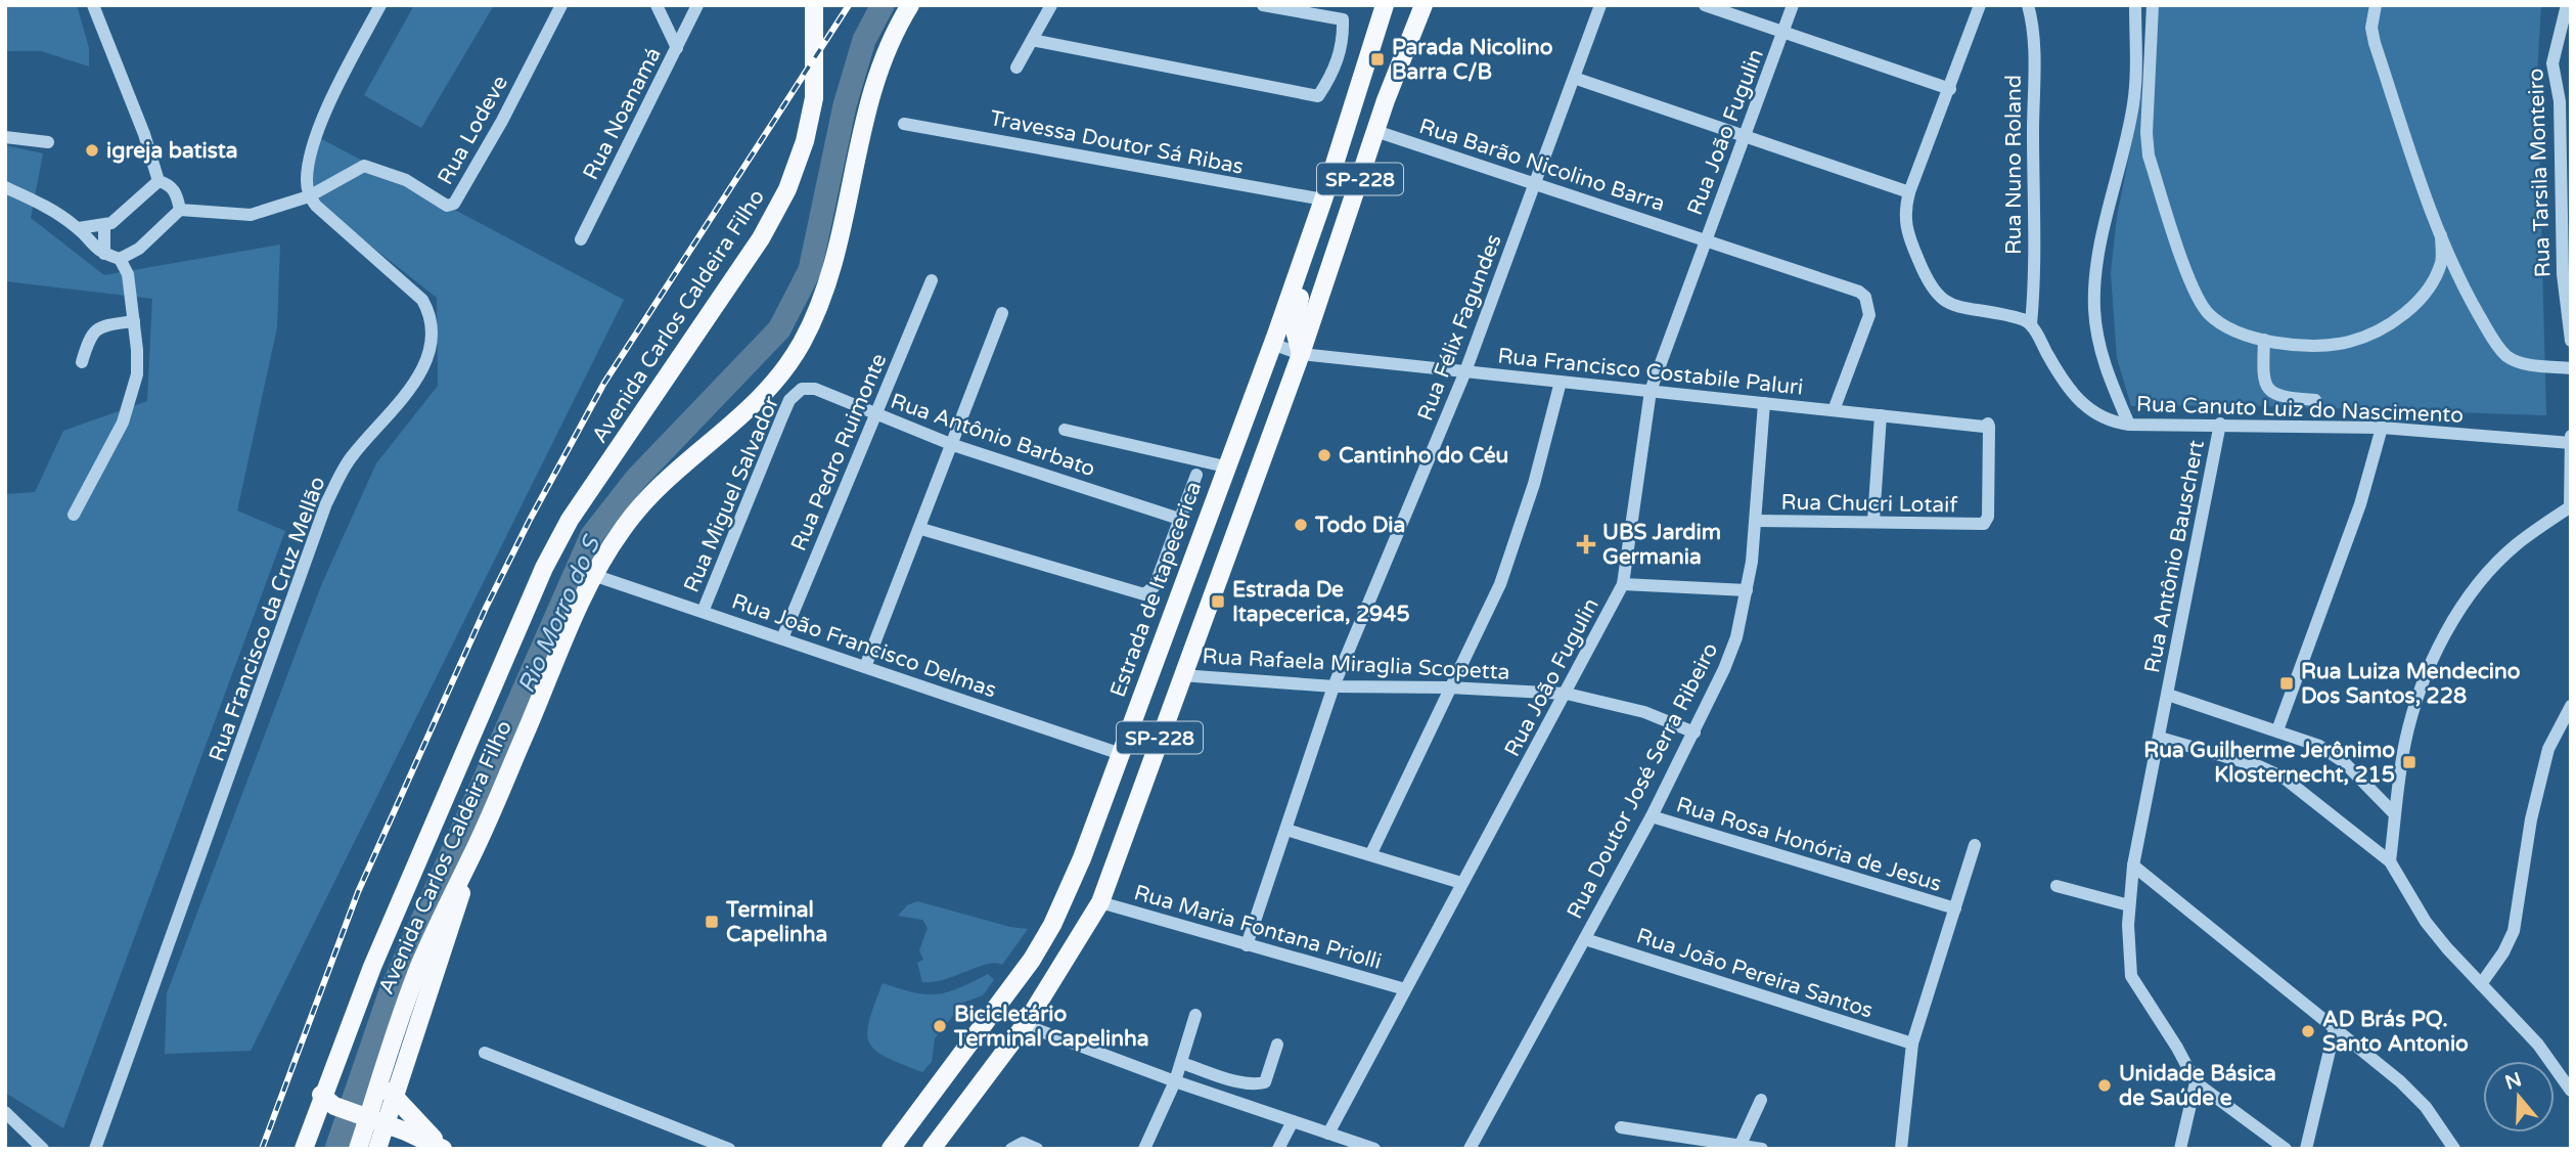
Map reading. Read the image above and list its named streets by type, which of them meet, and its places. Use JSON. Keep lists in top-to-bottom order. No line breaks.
{"streets":{"main road":["SP-228","Avenida Carlos Caldeira Filho","Estrada de Itapecerica"],"street":["Rua Noanamá","Rua Lodeve","Rua João Fugulin","Travessa Doutor Sá Ribas","Rua Barão Nicolino Barra","Rua Nuno Roland","Rua Tarsila Monteiro","Rua Félix Fagundes","Rua Francisco Costabile Paluri","Rua Canuto Luiz do Nascimento","Rua Antônio Barbato","Rua Pedro Ruimonte","Rua Miguel Salvador","Rua Chucri Lotaif","Rua Antônio Bauschert","Rua Francisco da Cruz Mellão","Rua João Francisco Delmas","Rua Rafaela Miraglia Scopetta","Rua Doutor José Serra Ribeiro","Rua Rosa Honória de Jesus","Rua Maria Fontana Priolli","Rua João Pereira Santos"]},"crossings":[["Rua Lodeve","Rua Francisco da Cruz Mellão"],["Rua João Fugulin","Rua Barão Nicolino Barra"],["Rua João Fugulin","Rua Francisco Costabile Paluri"],["Rua João Fugulin","Rua Rafaela Miraglia Scopetta"],["Rua João Fugulin","Rua Maria Fontana Priolli"],["Travessa Doutor Sá Ribas","Estrada de Itapecerica"],["Rua Barão Nicolino Barra","SP-228"],["Rua Barão Nicolino Barra","Rua Félix Fagundes"],["Rua Barão Nicolino Barra","Rua Francisco Costabile Paluri"],["Rua Nuno Roland","Rua Canuto Luiz do Nascimento"],["SP-228","Rua Francisco Costabile Paluri"],["SP-228","Rua Rafaela Miraglia Scopetta"],["SP-228","Rua Maria Fontana Priolli"],["Avenida Carlos Caldeira Filho","Rua João Francisco Delmas"],["Rua Félix Fagundes","Rua Francisco Costabile Paluri"],["Rua Félix Fagundes","Rua Rafaela Miraglia Scopetta"],["Rua Félix Fagundes","Rua Maria Fontana Priolli"],["Rua Francisco Costabile Paluri","Rua Chucri Lotaif"],["Rua Francisco Costabile Paluri","Estrada de Itapecerica"],["Rua Francisco Costabile Paluri","Rua Doutor José Serra Ribeiro"],["Rua Canuto Luiz do Nascimento","Rua Antônio Bauschert"],["Rua Antônio Barbato","Rua Pedro Ruimonte"],["Rua Antônio Barbato","Rua Miguel Salvador"],["Rua Pedro Ruimonte","Rua João Francisco Delmas"],["Rua Miguel Salvador","Rua João Francisco Delmas"],["Rua Chucri Lotaif","Rua Doutor José Serra Ribeiro"],["Estrada de Itapecerica","Rua João Francisco Delmas"],["Rua Rafaela Miraglia Scopetta","Rua Doutor José Serra Ribeiro"],["Rua Doutor José Serra Ribeiro","Rua Rosa Honória de Jesus"],["Rua Doutor José Serra Ribeiro","Rua João Pereira Santos"]],"water":["Rio Morro do S"],"places":{"transit":["Parada Nicolino Barra C/B","Estrada De Itapecerica, 2945","Rua Luiza Mendecino Dos Santos, 228","Rua Guilherme Jerônimo Klosternecht, 215","Terminal Capelinha"],"other":["igreja batista","Cantinho do Céu","Todo Dia","Bicicletário Terminal Capelinha","AD Brás PQ. Santo Antonio","Unidade Básica de Saúde e"],"health":["UBS Jardim Germania"]},"north":"top"}
